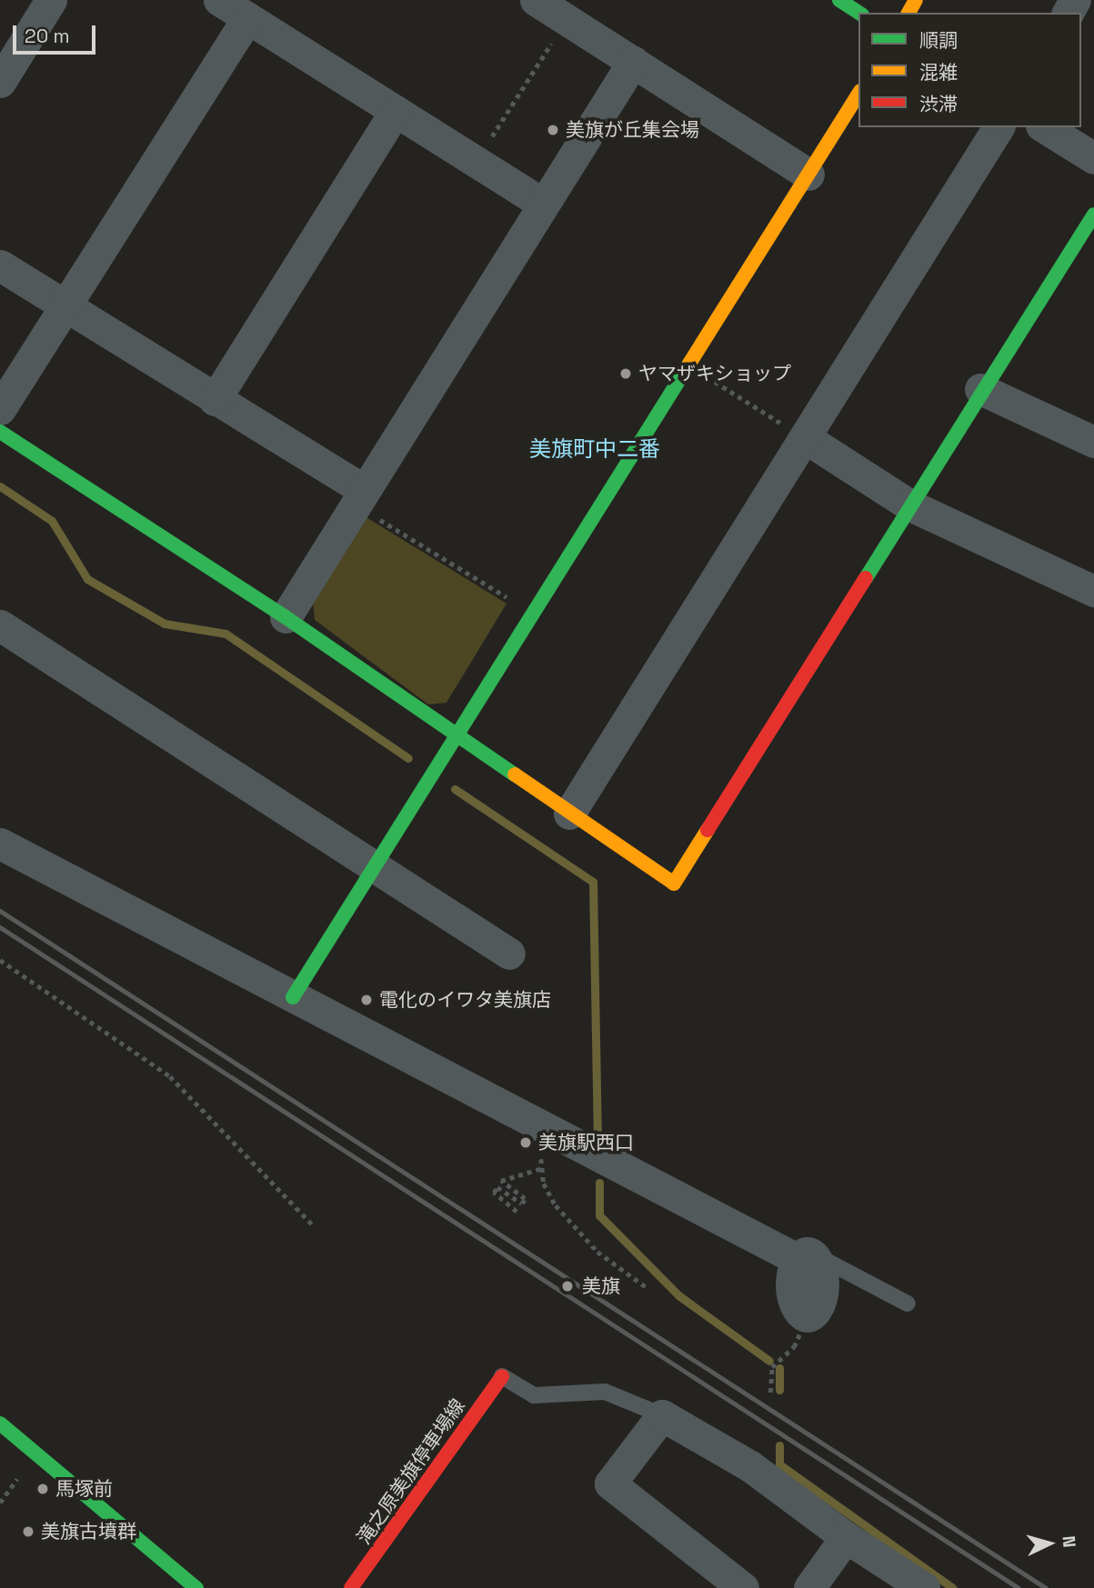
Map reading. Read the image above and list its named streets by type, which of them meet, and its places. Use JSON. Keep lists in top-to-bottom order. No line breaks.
{"streets":{"street":["滝之原美旗停車場線"]},"districts":["美旗町中二番"],"places":["美旗が丘集会場","ヤマザキショップ","電化のイワタ美旗店","美旗駅西口","美旗","馬塚前","美旗古墳群"],"legend":["順調","混雑","渋滞"],"scale_bar":"20 m","north":"right"}
